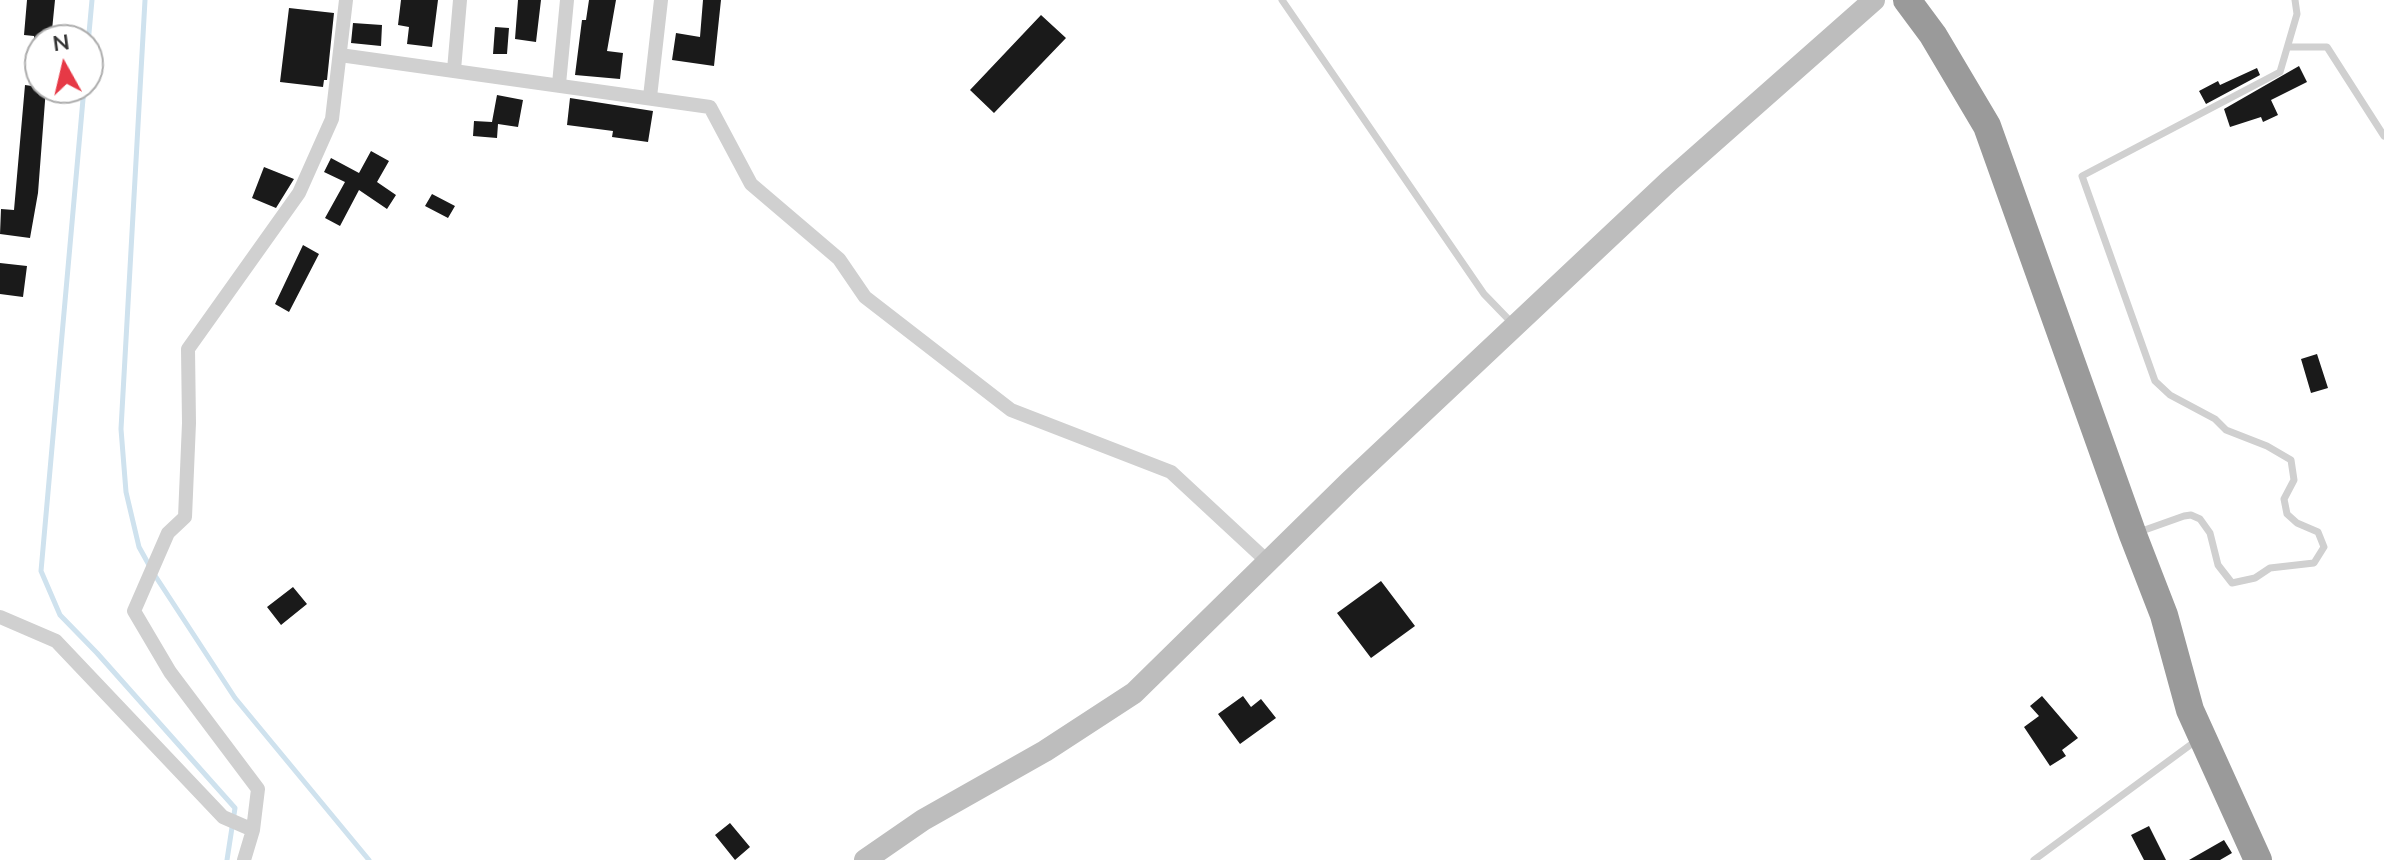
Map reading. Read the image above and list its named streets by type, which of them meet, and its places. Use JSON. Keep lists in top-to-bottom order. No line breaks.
{"north":"top"}
